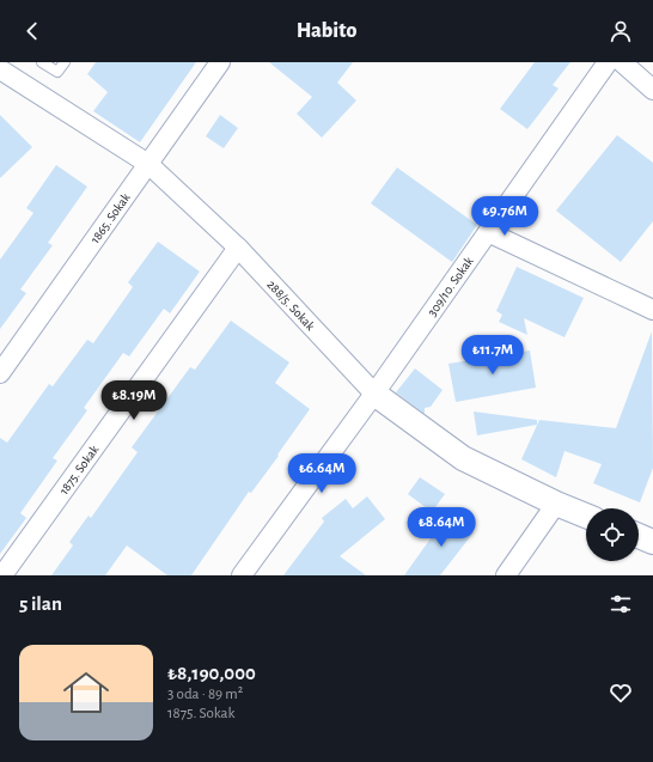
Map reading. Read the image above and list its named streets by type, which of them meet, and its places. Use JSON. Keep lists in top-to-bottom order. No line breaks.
{"streets":{"street":["1865. Sokak","309/10. Sokak","288/5. Sokak","1875. Sokak"]},"crossings":[["1865. Sokak","288/5. Sokak"],["309/10. Sokak","288/5. Sokak"],["288/5. Sokak","1875. Sokak"]],"page":{"header":"Habito","price":["₺9.76M","₺11.7M","₺8.19M","₺6.64M","₺8.64M"],"heading":"5 ilan","list":[{"name":"₺8,190,000","note":"3 oda · 89 m² · 1875. Sokak"}]}}
